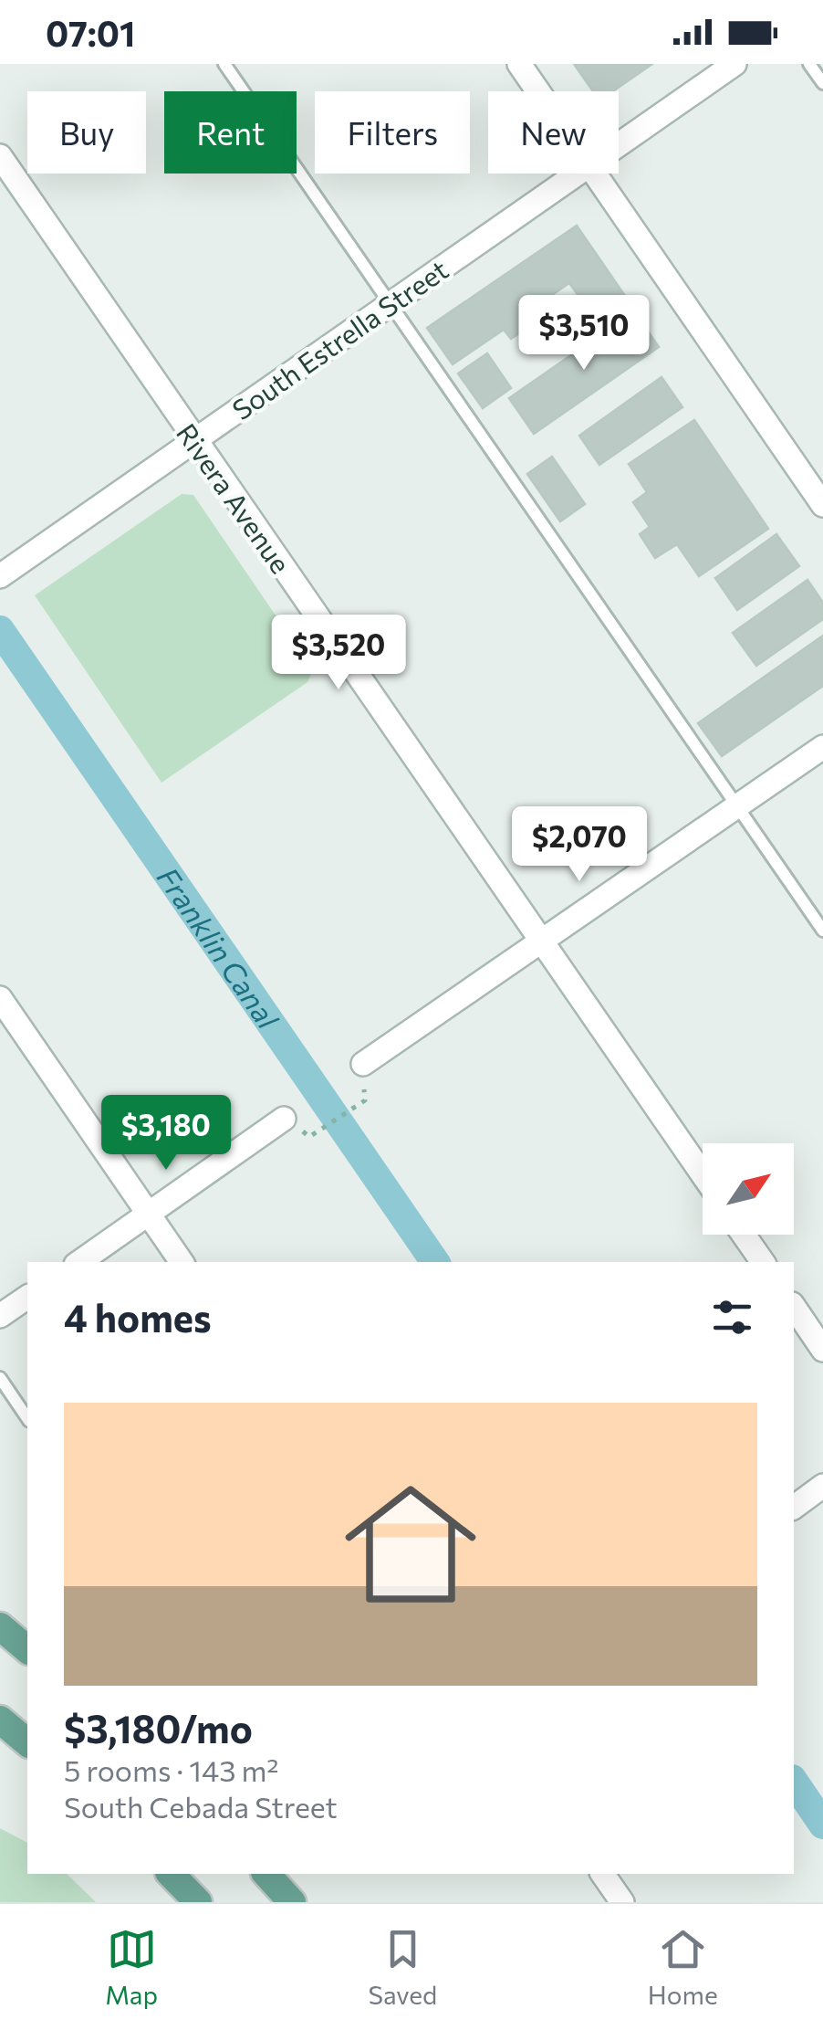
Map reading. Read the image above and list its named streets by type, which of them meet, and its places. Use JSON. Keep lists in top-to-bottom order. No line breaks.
{"streets":{"street":["South Estrella Street","Rivera Avenue"]},"crossings":[["South Estrella Street","Rivera Avenue"]],"water":["Franklin Canal"],"north":"top right","page":{"status":"07:01","chip":["Buy","Rent","Filters","New"],"price":["$3,510","$3,520","$2,070","$3,180"],"heading":"4 homes","list":[{"name":"$3,180/mo","note":"5 rooms · 143 m² · South Cebada Street"}],"tabs":["Map","Saved","Home"]}}
